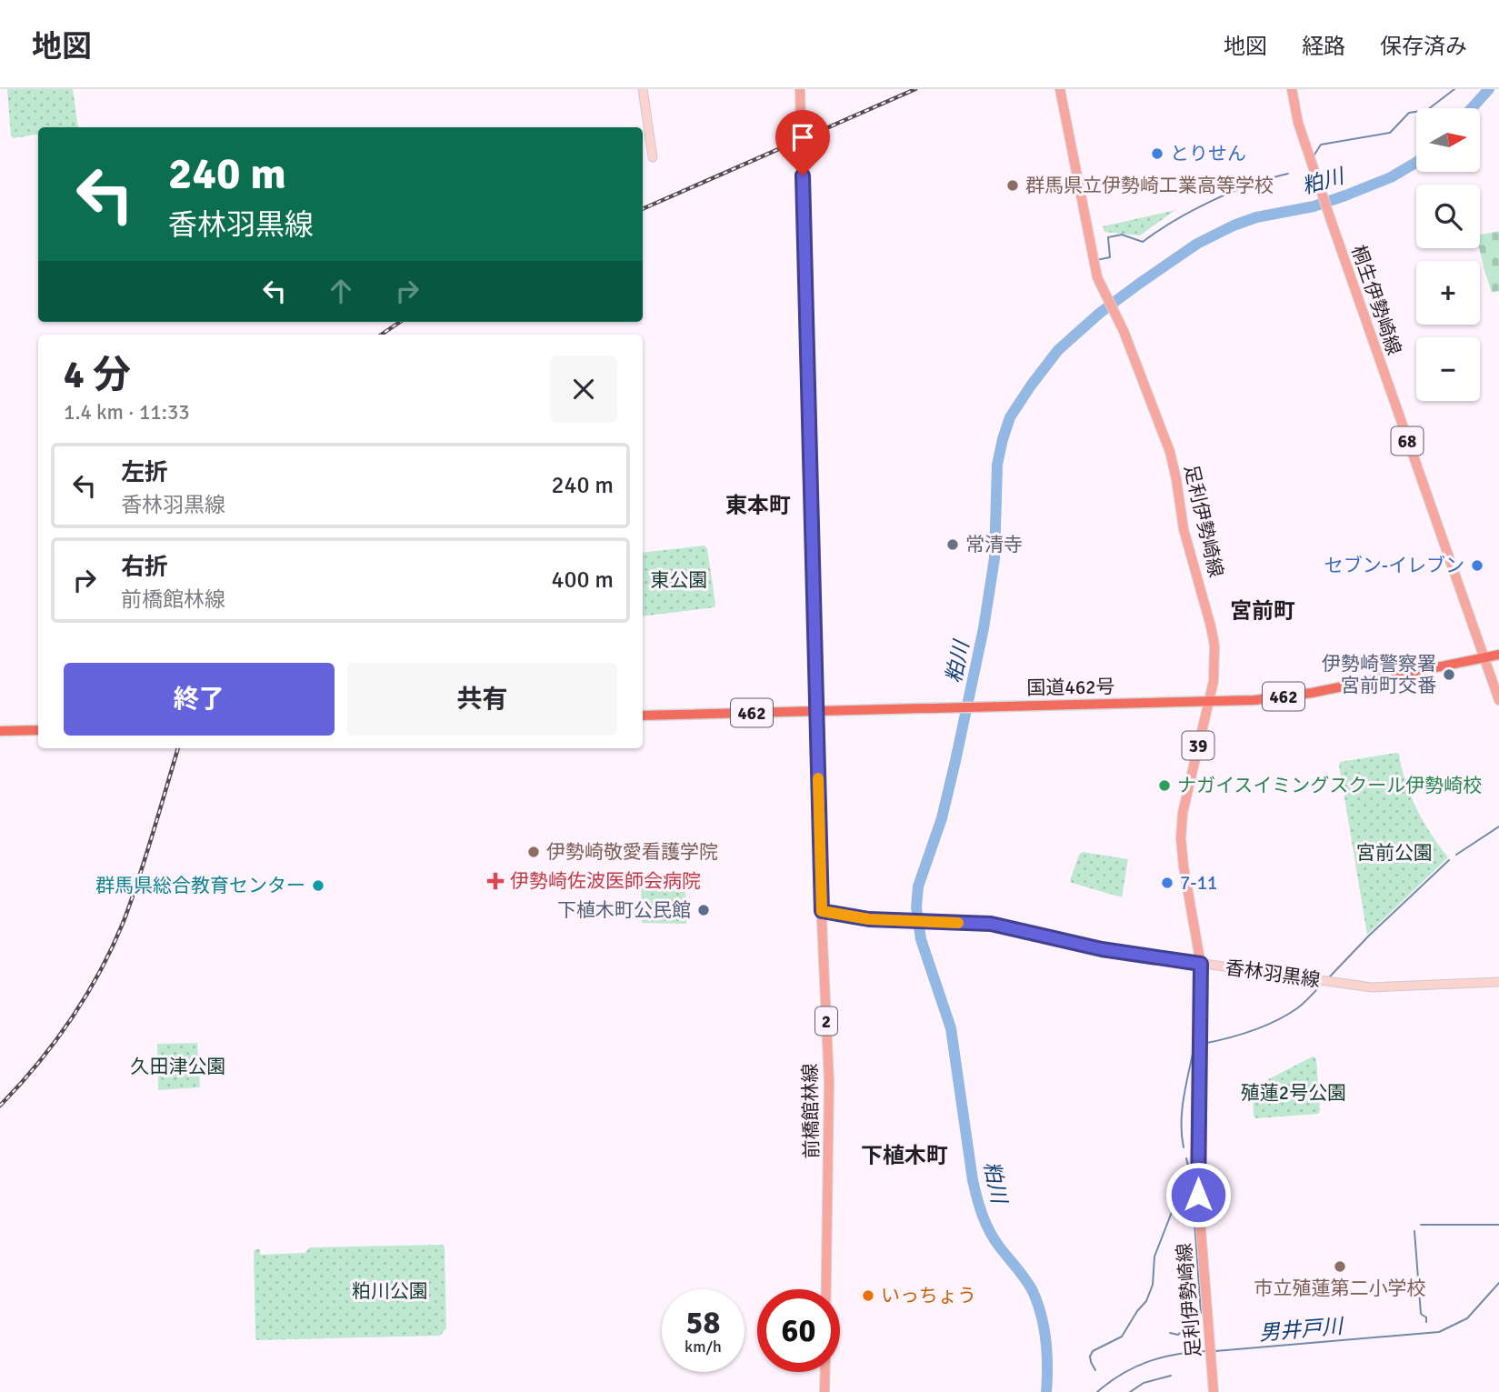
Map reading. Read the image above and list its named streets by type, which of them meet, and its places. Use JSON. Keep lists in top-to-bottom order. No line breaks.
{"streets":{"highway":["国道462号","462"],"main road":["桐生伊勢崎線","68","足利伊勢崎線","39","香林羽黒線","2","前橋館林線"]},"crossings":[["桐生伊勢崎線","国道462号"],["足利伊勢崎線","国道462号"],["足利伊勢崎線","香林羽黒線"],["国道462号","前橋館林線"],["香林羽黒線","前橋館林線"]],"districts":["東本町","宮前町","下植木町"],"water":["粕川","男井戸川"],"parks":["東公園","宮前公園","久田津公園","殖蓮2号公園","粕川公園"],"places":{"other":["とりせん","群馬県立伊勢崎工業高等学校","常清寺","セブン-イレブン","伊勢崎警察署 宮前町交番","ナガイスイミングスクール伊勢崎校","伊勢崎敬愛看護学院","7-11","群馬県総合教育センター","下植木町公民館","市立殖蓮第二小学校","いっちょう"],"health":["伊勢崎佐波医師会病院"]},"north":"right","page":{"header":"地図","nav":["地図","経路","保存済み"],"map_buttons":["+","−"],"turn":["240 m","香林羽黒線"],"heading":["4 分","1.4 km · 11:33"],"list":[{"name":"左折","note":"香林羽黒線","value":"240 m"},{"name":"右折","note":"前橋館林線","value":"400 m"}],"buttons":["終了","共有"],"speed":"58 km/h","limit":"60"}}
